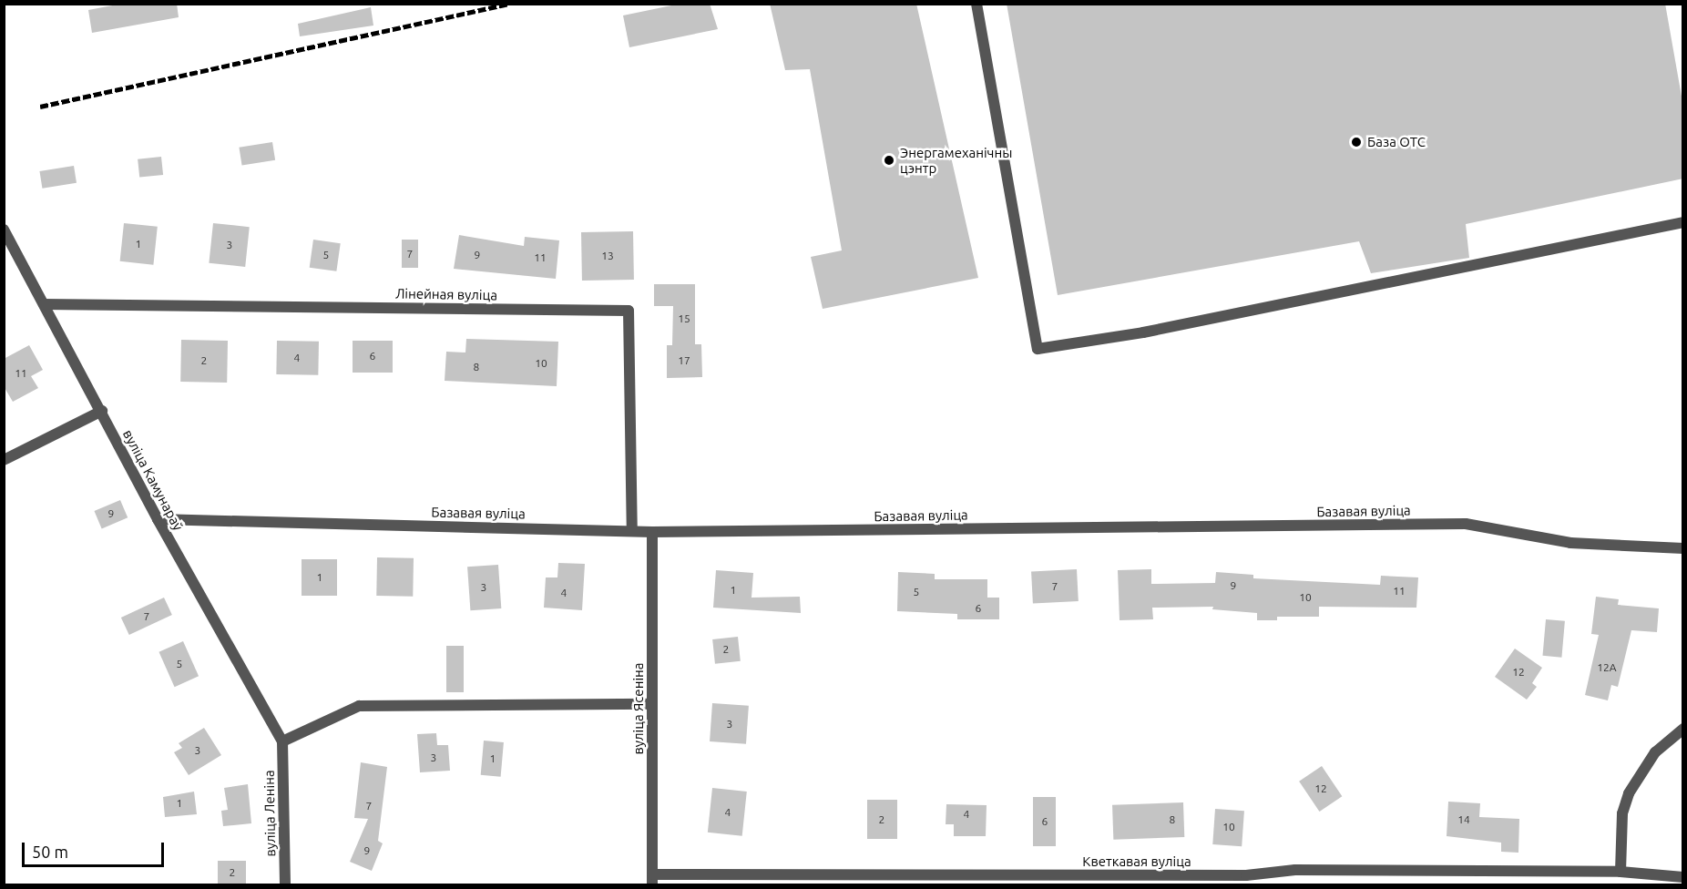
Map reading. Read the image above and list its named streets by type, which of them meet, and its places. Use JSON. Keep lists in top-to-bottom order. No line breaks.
{"streets":{"street":["Лінейная вуліца","вуліца Камунараў","Базавая вуліца","вуліца Ясеніна","вуліца Леніна","Кветкавая вуліца"]},"crossings":[["Лінейная вуліца","вуліца Камунараў"],["Лінейная вуліца","Базавая вуліца"],["вуліца Камунараў","Базавая вуліца"],["вуліца Камунараў","вуліца Леніна"],["Базавая вуліца","вуліца Ясеніна"],["вуліца Ясеніна","Кветкавая вуліца"]],"places":["База ОТС","Энергамеханічны цэнтр"],"house_numbers":["1","3","7","5","9","13","11","15","6","4","2","17","10","8","11","9","1","9","7","3","1","11","5","4","10","6","7","2","5","12А","12","3","3","3","1","12","1","7","4","4","2","8","14","6","10","9","2"],"scale_bar":"50 m"}
